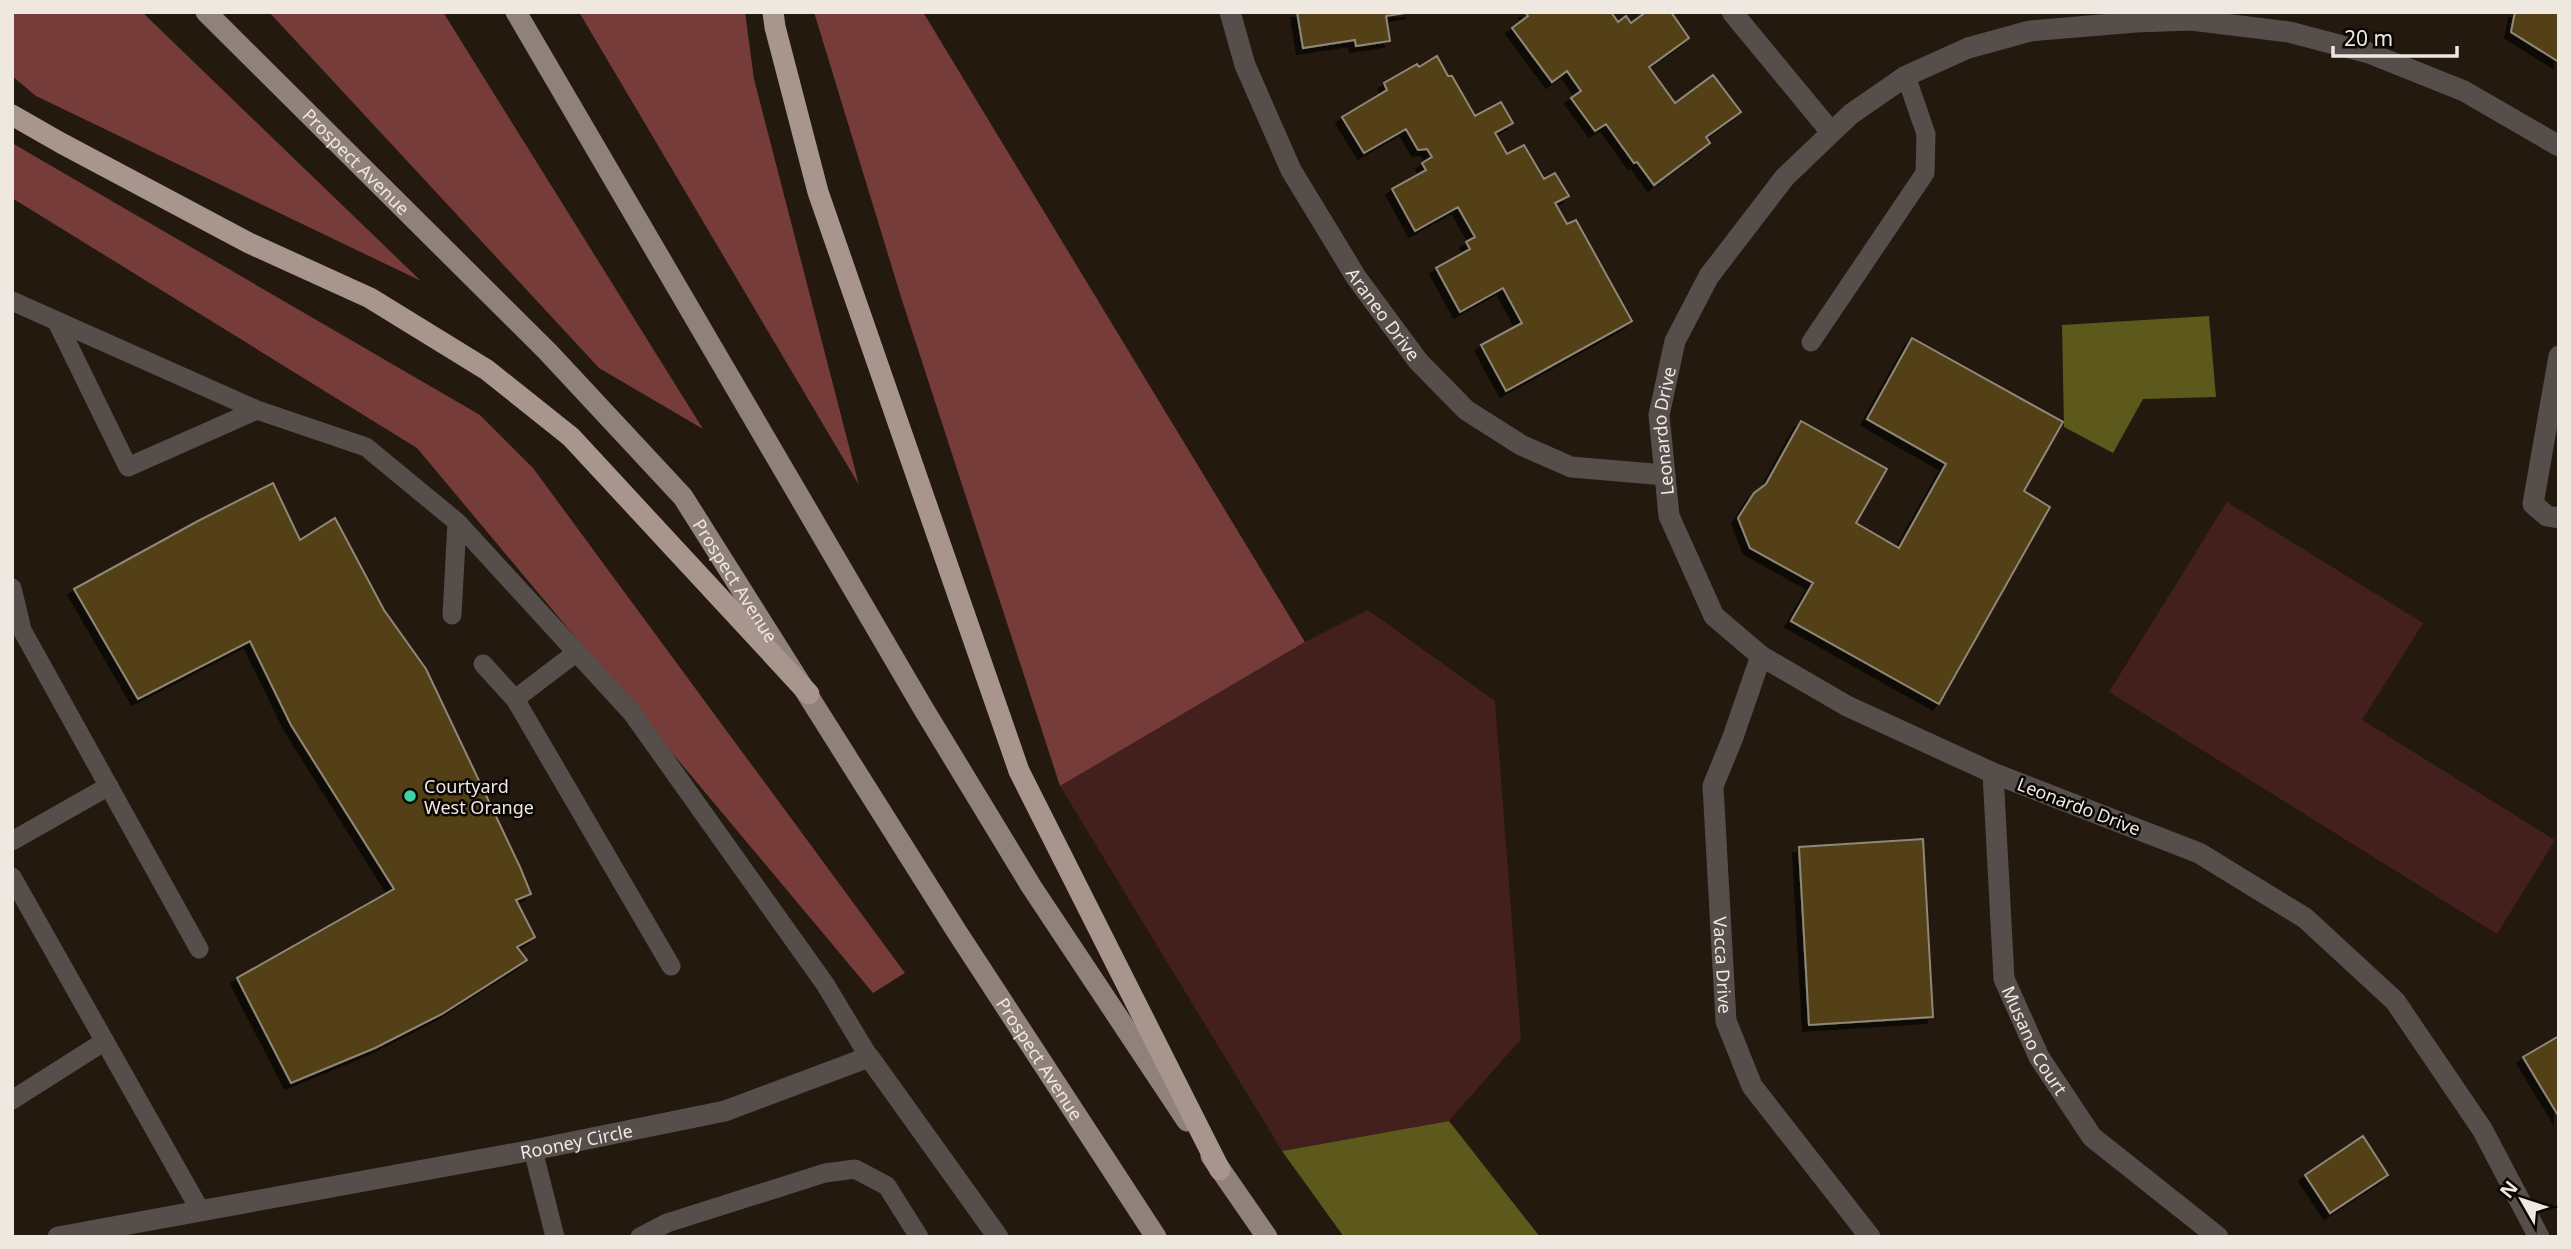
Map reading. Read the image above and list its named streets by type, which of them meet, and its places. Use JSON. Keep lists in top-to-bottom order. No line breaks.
{"streets":{"main road":["Prospect Avenue"],"street":["Araneo Drive","Leonardo Drive","Vacca Drive","Musano Court","Rooney Circle"]},"crossings":[["Araneo Drive","Leonardo Drive"],["Leonardo Drive","Vacca Drive"],["Leonardo Drive","Musano Court"]],"places":["Courtyard West Orange"],"scale_bar":"20 m","north":"top left"}
